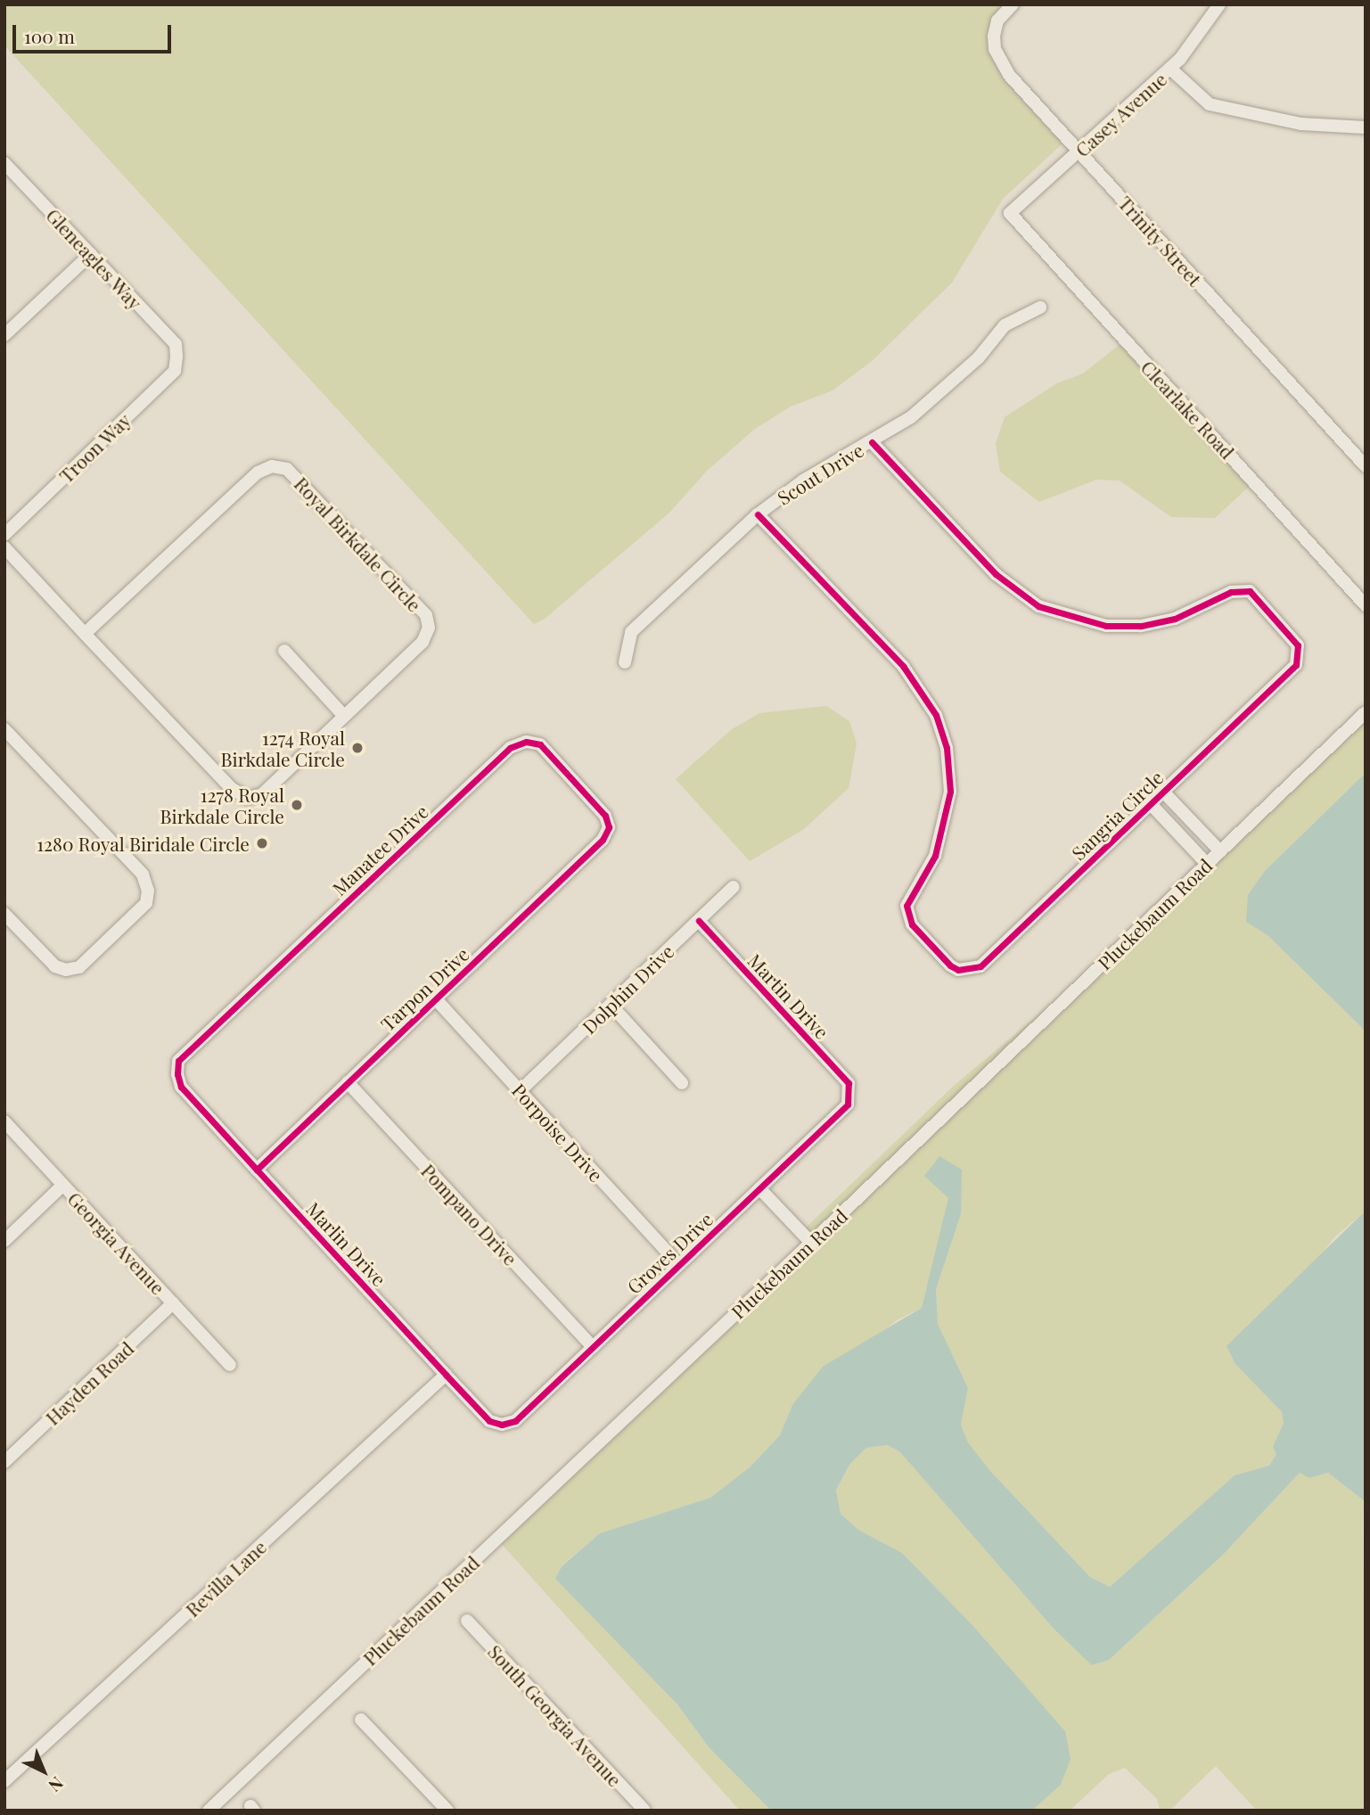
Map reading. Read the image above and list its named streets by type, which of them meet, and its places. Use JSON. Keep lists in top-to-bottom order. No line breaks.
{"streets":{"street":["Casey Avenue","Trinity Street","Gleneagles Way","Clearlake Road","Troon Way","Scout Drive","Royal Birkdale Circle","Sangria Circle","Manatee Drive","Pluckebaum Road","Tarpon Drive","Dolphin Drive","Martin Drive","Porpoise Drive","Pompano Drive","Georgia Avenue","Marlin Drive","Groves Drive","Hayden Road","Revilla Lane","South Georgia Avenue"]},"crossings":[["Casey Avenue","Trinity Street"],["Casey Avenue","Clearlake Road"],["Gleneagles Way","Troon Way"],["Scout Drive","Sangria Circle"],["Manatee Drive","Tarpon Drive"],["Manatee Drive","Marlin Drive"],["Tarpon Drive","Porpoise Drive"],["Tarpon Drive","Pompano Drive"],["Tarpon Drive","Marlin Drive"],["Dolphin Drive","Martin Drive"],["Dolphin Drive","Porpoise Drive"],["Martin Drive","Groves Drive"],["Porpoise Drive","Groves Drive"],["Pompano Drive","Groves Drive"],["Georgia Avenue","Hayden Road"],["Marlin Drive","Groves Drive"],["Marlin Drive","Revilla Lane"]],"places":["1274 Royal Birkdale Circle","1278 Royal Birkdale Circle","1280 Royal Biridale Circle"],"scale_bar":"100 m","north":"bottom right"}
